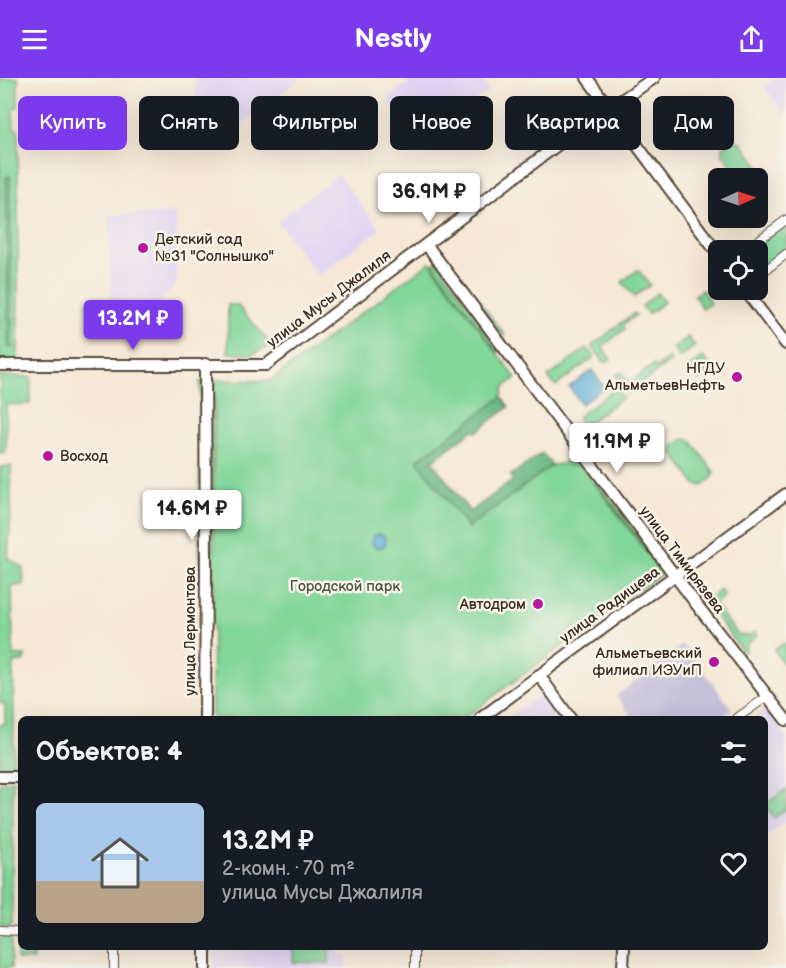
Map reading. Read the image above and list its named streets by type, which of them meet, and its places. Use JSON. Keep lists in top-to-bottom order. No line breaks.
{"streets":{"street":["улица Мусы Джалиля","улица Тимирязева","улица Радищева","улица Лермонтова"]},"crossings":[["улица Мусы Джалиля","улица Тимирязева"],["улица Мусы Джалиля","улица Лермонтова"],["улица Тимирязева","улица Радищева"]],"parks":["Городской парк"],"places":["Детский сад №31 \"Солнышко\"","НГДУ АльметьевНефть","Восход","Автодром","Альметьевский филиал ИЭУиП"],"north":"right","page":{"header":"Nestly","chip":["Купить","Снять","Фильтры","Новое","Квартира","Дом"],"price":["36.9M ₽","13.2M ₽","11.9M ₽","14.6M ₽"],"heading":"Объектов: 4","list":[{"name":"13.2M ₽","note":"2-комн. · 70 m² · улица Мусы Джалиля"}]}}
